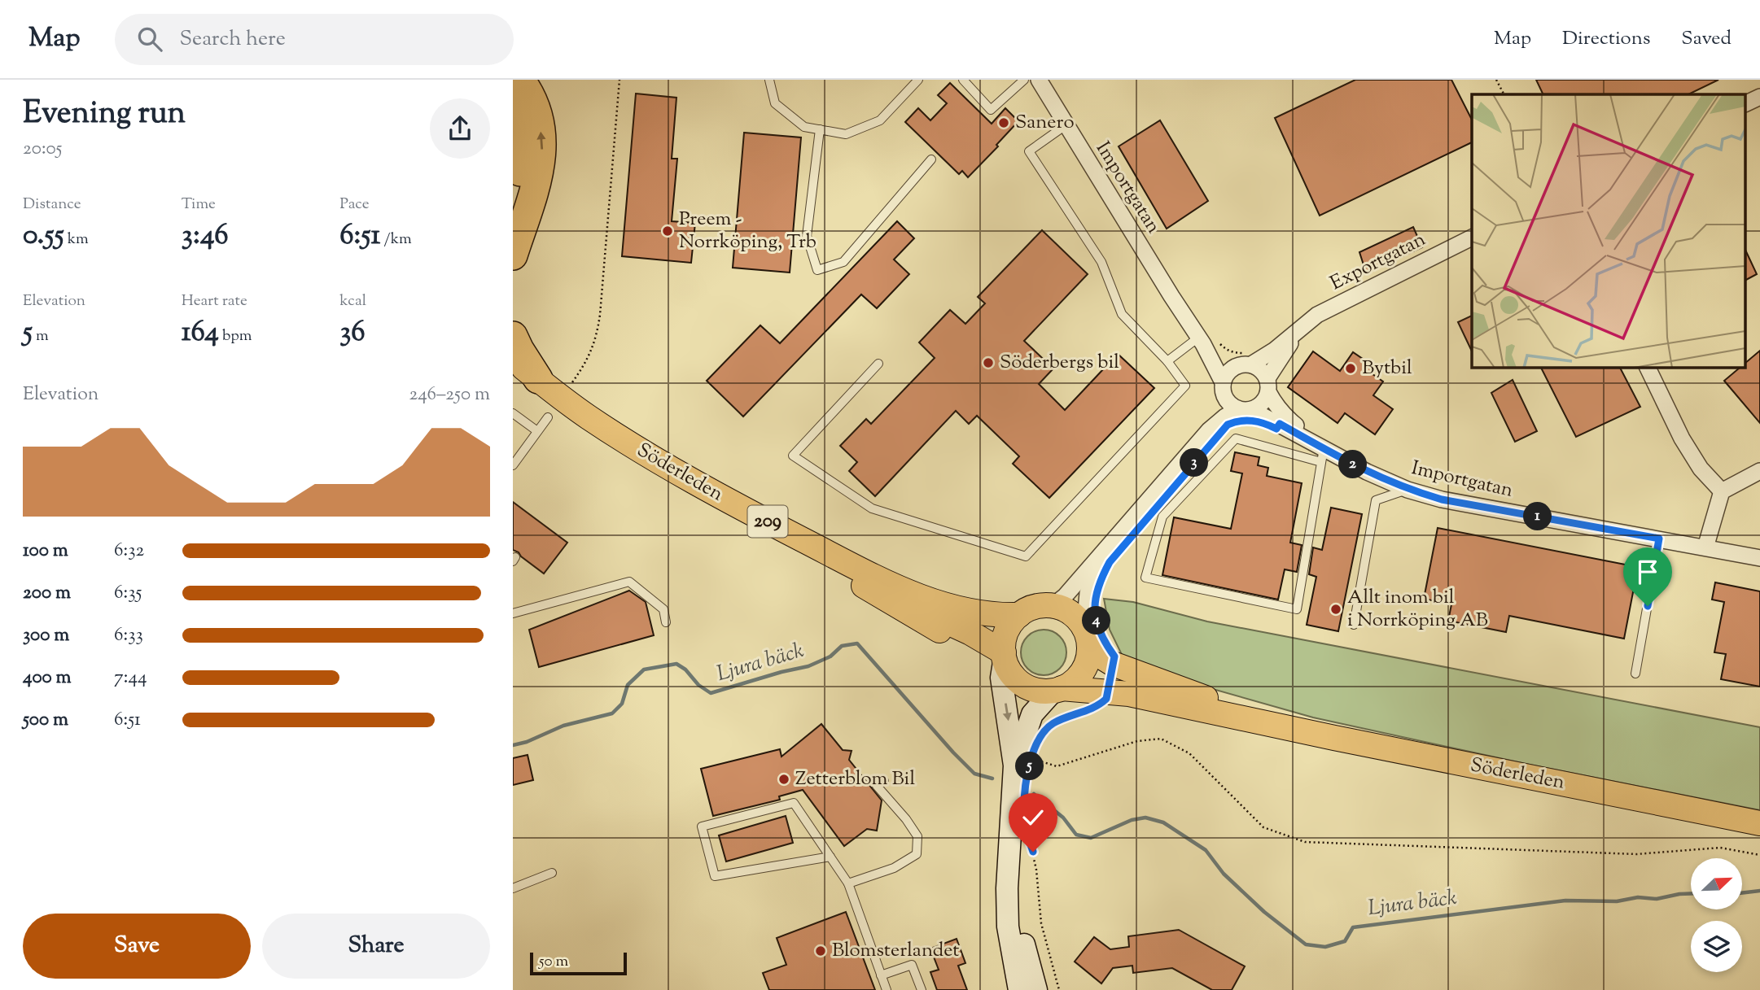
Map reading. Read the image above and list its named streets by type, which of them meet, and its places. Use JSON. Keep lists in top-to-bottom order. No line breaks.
{"streets":{"main road":["Söderleden","209"],"street":["Importgatan","Exportgatan"]},"crossings":[["Importgatan","Exportgatan"]],"water":["Ljura bäck"],"places":["Sanero","Preem - Norrköping, Trb","Söderbergs bil","Bytbil","Allt inom bil i Norrköping AB","Zetterblom Bil","Blomsterlandet"],"scale_bar":"50 m","north":"top right","page":{"header":"Map","search":"Search here","nav":["Map","Directions","Saved"],"heading":["Evening run","20:05"],"stats":[["Distance","0.55 km"],["Time","3:46"],["Pace","6:51 /km"],["Elevation","5 m"],["Heart rate","164 bpm"],["kcal","36"]],"chart":["Elevation","246–250 m"],"pins":["3","2","1","4","5"],"list":[{"name":"100 m","note":"6:32"},{"name":"200 m","note":"6:35"},{"name":"300 m","note":"6:33"},{"name":"400 m","note":"7:44"},{"name":"500 m","note":"6:51"}],"buttons":["Save","Share"],"scale":"50 m"}}
